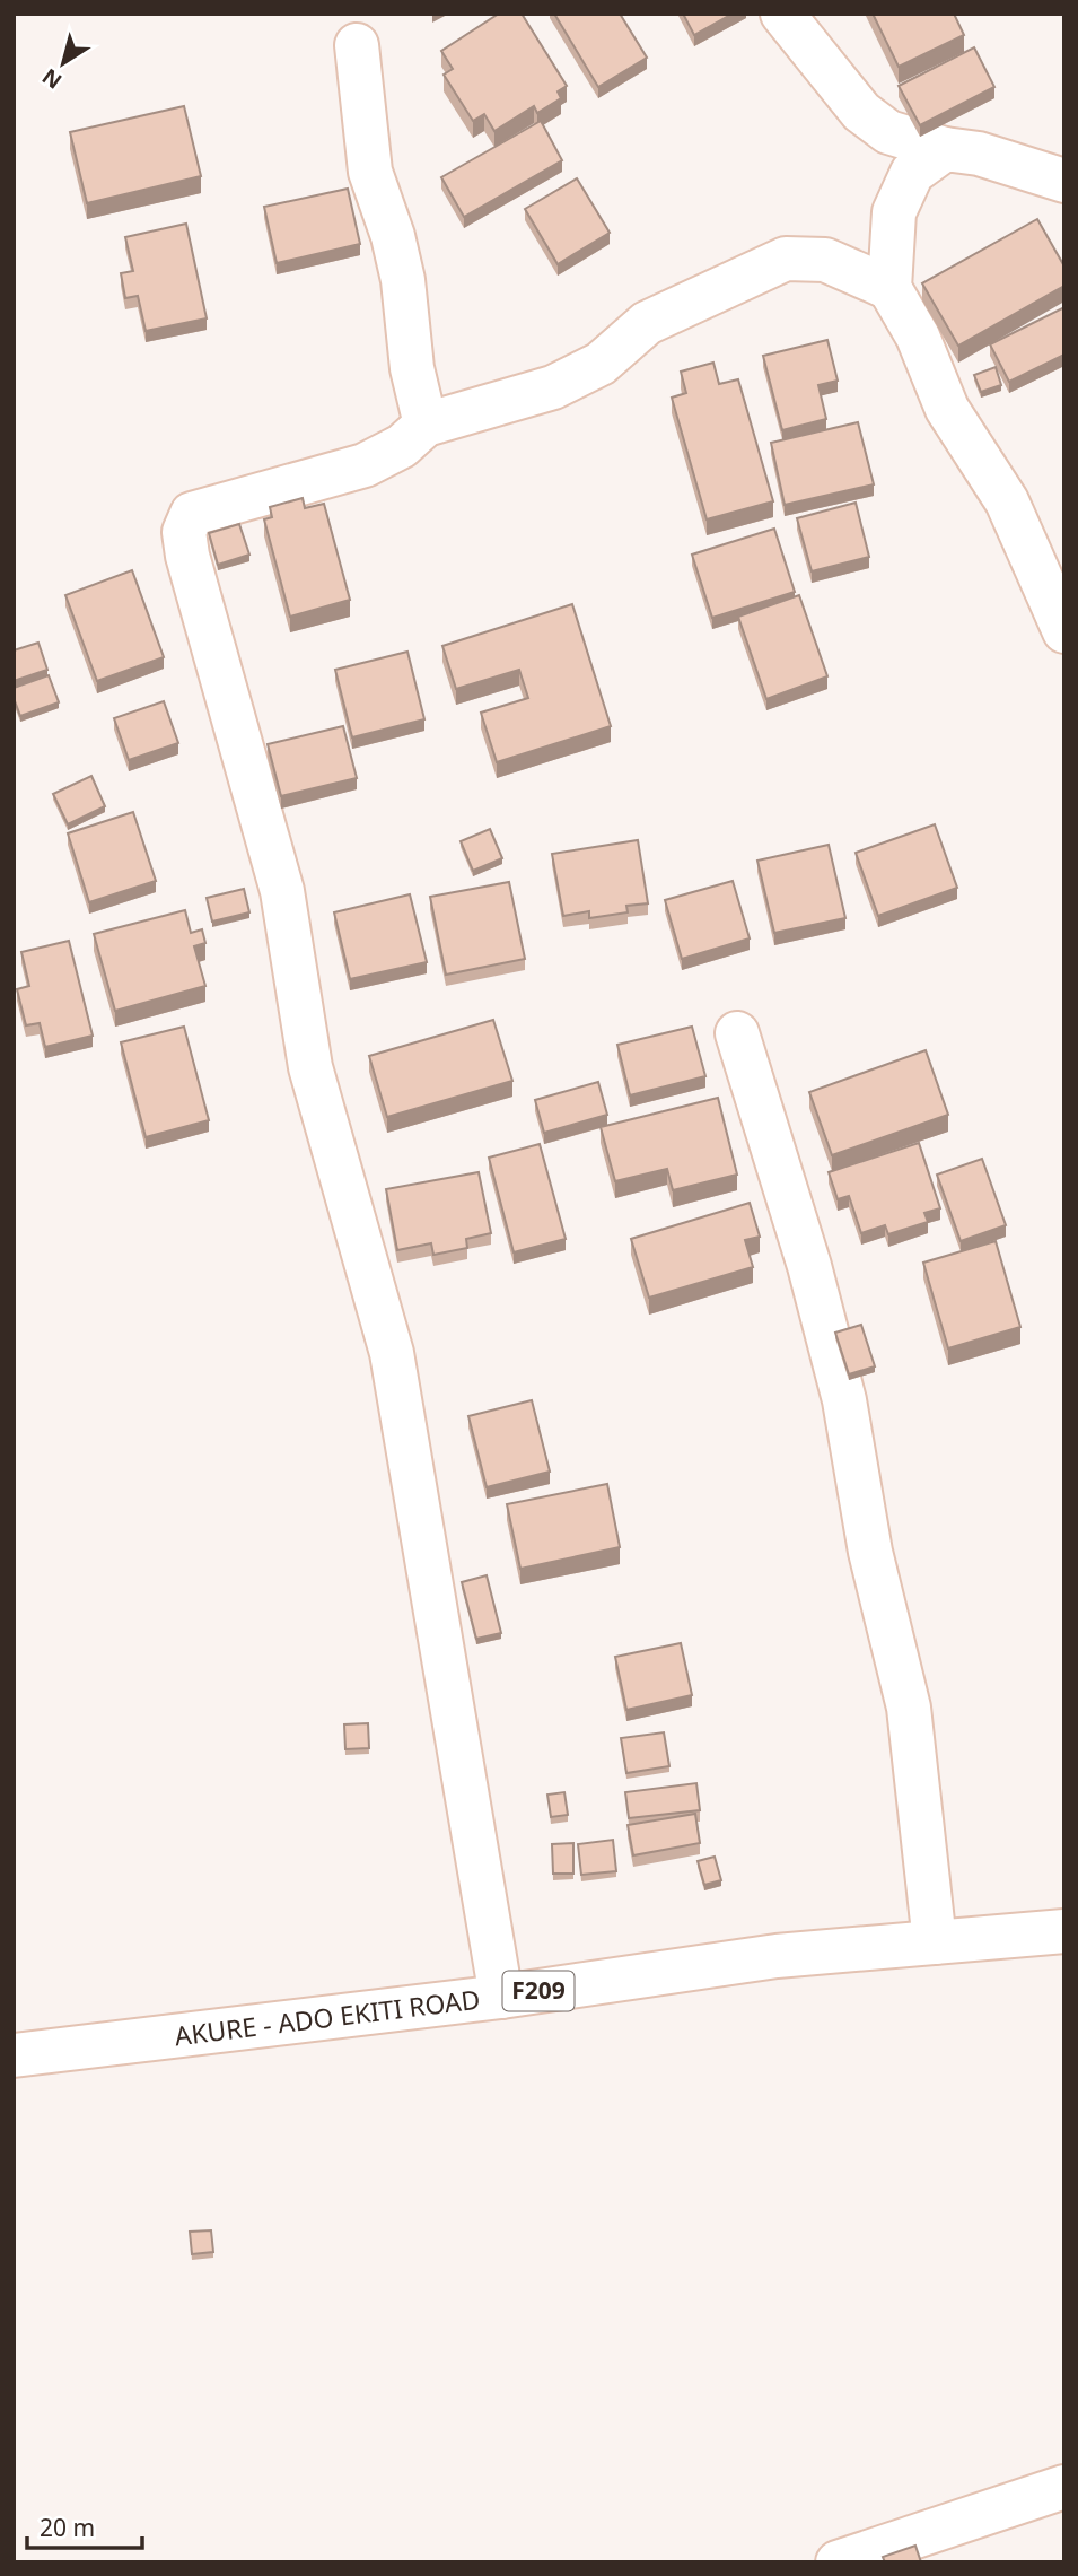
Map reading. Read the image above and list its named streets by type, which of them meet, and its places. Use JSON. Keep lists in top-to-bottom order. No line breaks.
{"streets":{"street":["F209","AKURE - ADO EKITI ROAD"]},"scale_bar":"20 m","north":"bottom left"}
